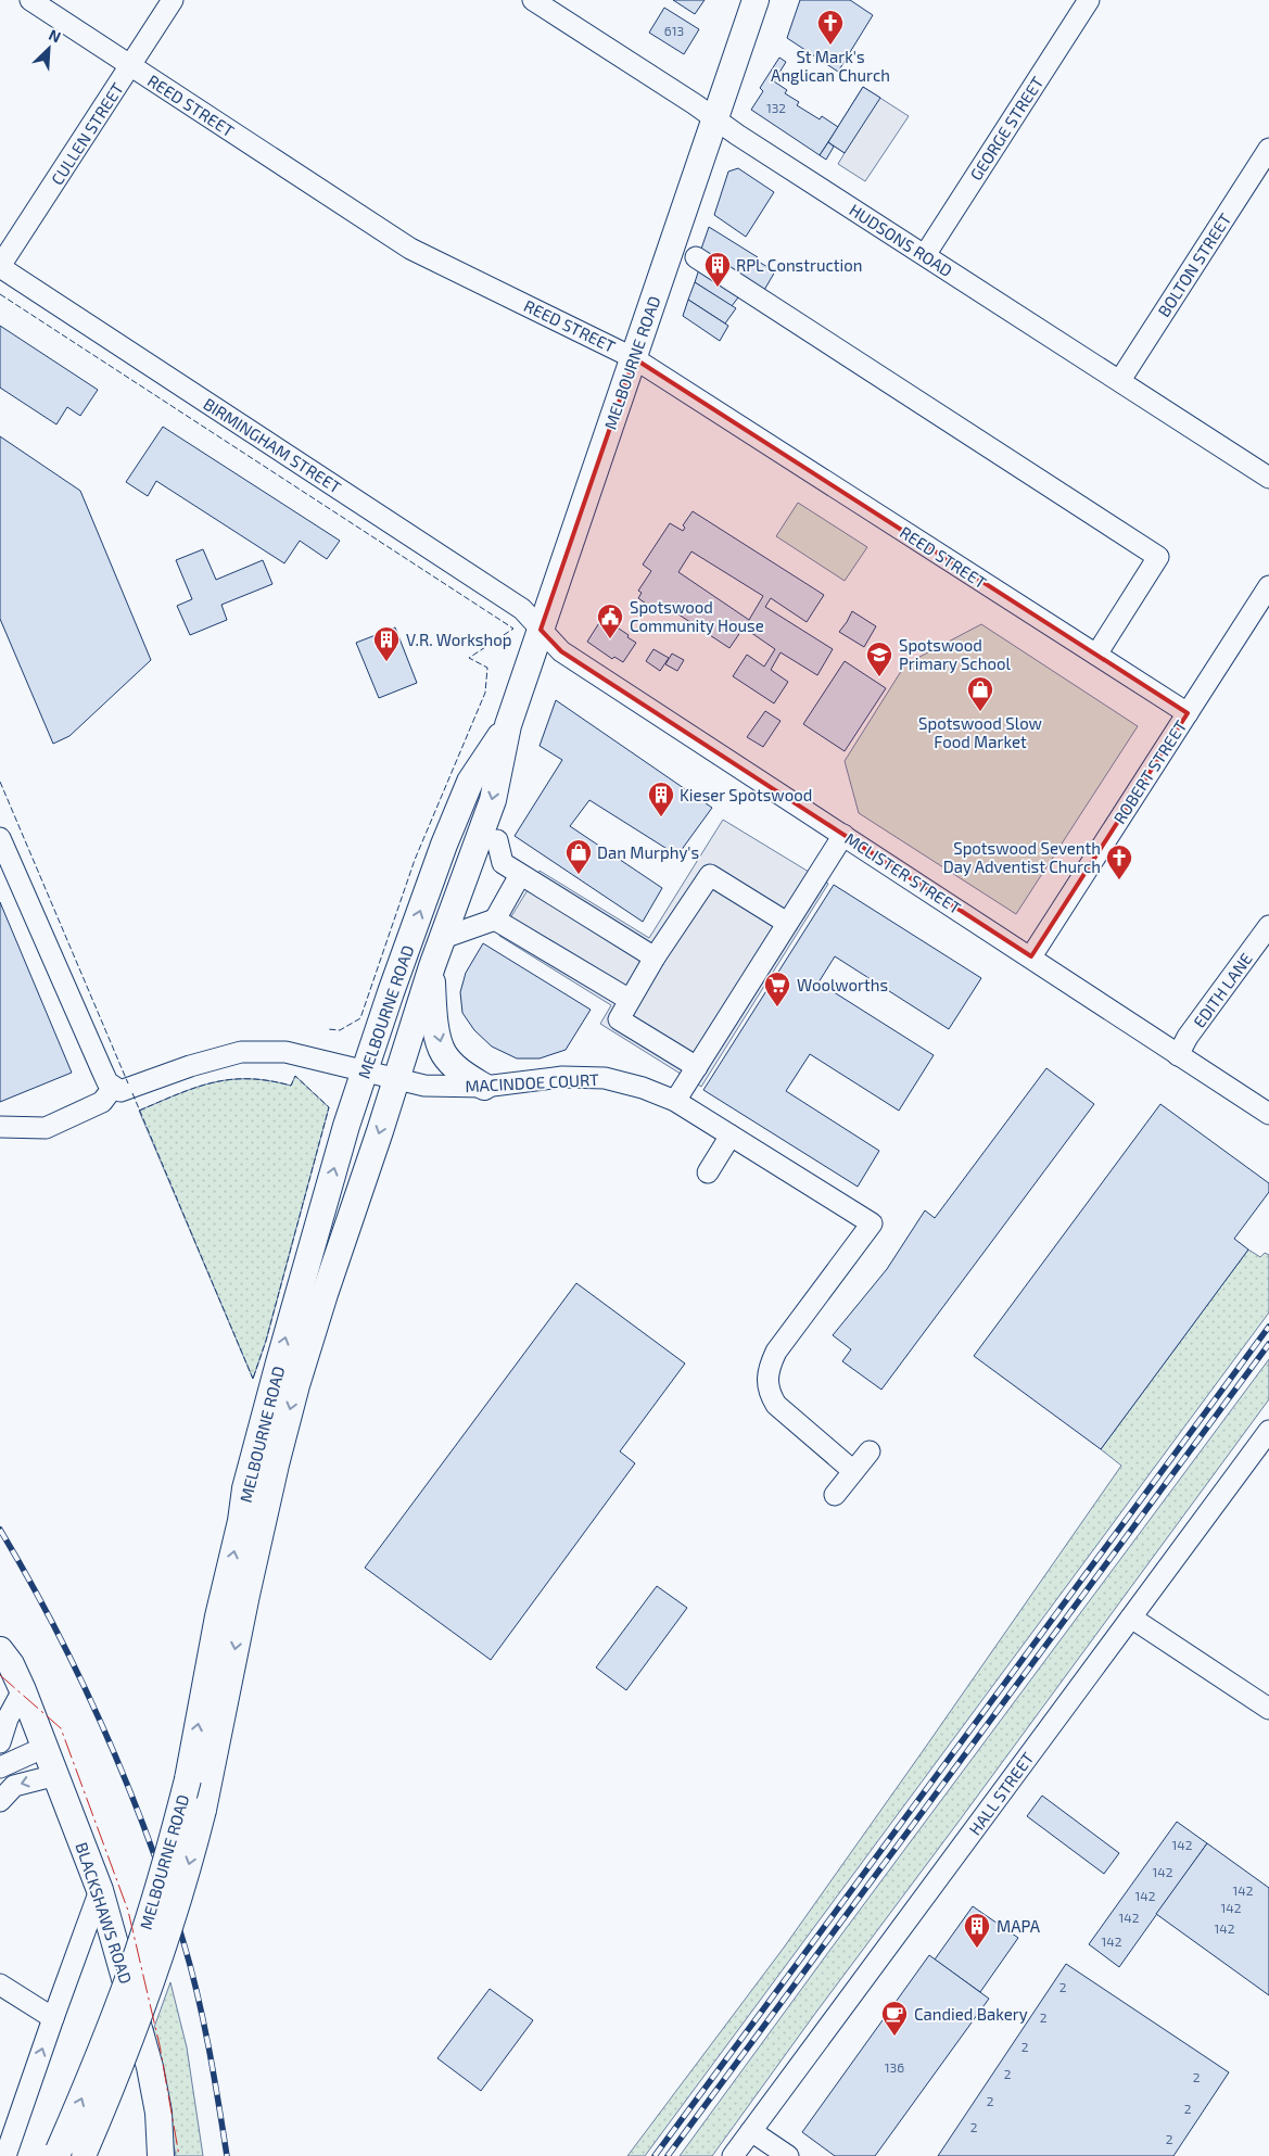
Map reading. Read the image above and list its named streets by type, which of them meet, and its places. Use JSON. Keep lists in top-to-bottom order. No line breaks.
{"streets":{"main road":["MELBOURNE ROAD","BLACKSHAWS ROAD"],"street":["REED STREET","GEORGE STREET","CULLEN STREET","HUDSONS ROAD","BOLTON STREET","BIRMINGHAM STREET","ROBERT STREET","MCLISTER STREET","EDITH LANE","MACINDOE COURT","HALL STREET"]},"crossings":[["REED STREET","CULLEN STREET"],["REED STREET","MELBOURNE ROAD"],["REED STREET","ROBERT STREET"],["GEORGE STREET","HUDSONS ROAD"],["CULLEN STREET","BIRMINGHAM STREET"],["HUDSONS ROAD","BOLTON STREET"],["HUDSONS ROAD","MELBOURNE ROAD"],["MELBOURNE ROAD","BIRMINGHAM STREET"],["MELBOURNE ROAD","MCLISTER STREET"],["MELBOURNE ROAD","MACINDOE COURT"],["BIRMINGHAM STREET","MCLISTER STREET"],["ROBERT STREET","MCLISTER STREET"],["MCLISTER STREET","EDITH LANE"]],"places":{"church":["St Mark's Anglican Church","Spotswood Seventh Day Adventist Church"],"building":["RPL Construction","V.R. Workshop","Kieser Spotswood","MAPA"],"public building":["Spotswood Community House"],"school or university":["Spotswood Primary School"],"shop":["Spotswood Slow Food Market","Dan Murphy's"],"supermarket":["Woolworths"],"cafe":["Candied Bakery"]},"house_numbers":["613","132","142","142","142","142","142","142","142","142","2","2","2","136","2","2","2","2","2","2"],"north":"top right"}
